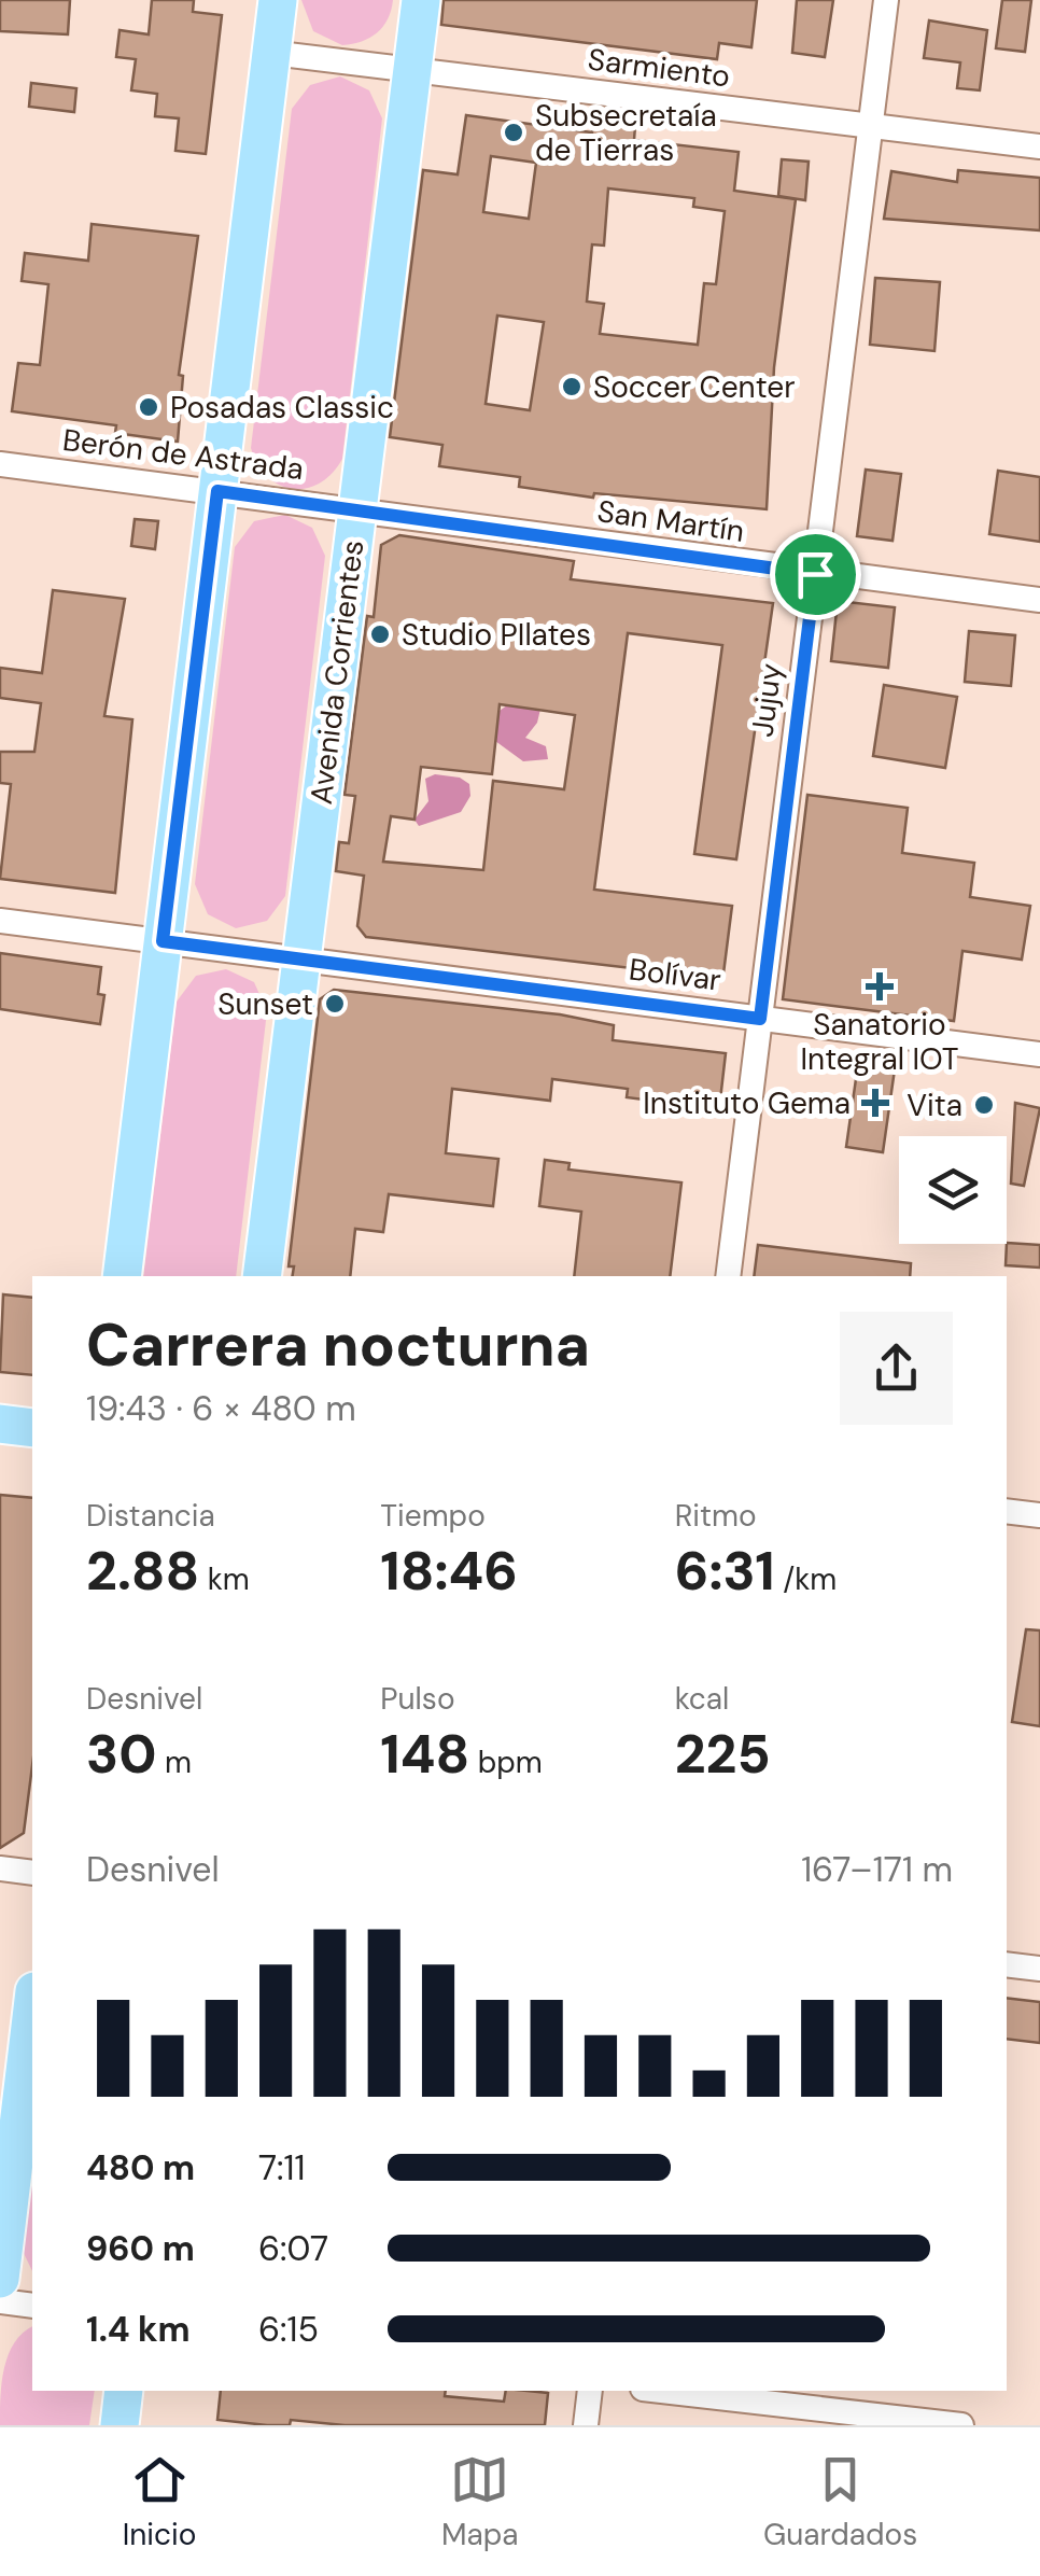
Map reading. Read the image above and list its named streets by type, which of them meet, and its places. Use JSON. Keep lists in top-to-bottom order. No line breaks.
{"streets":{"main road":["Avenida Corrientes"],"street":["Sarmiento","Berón de Astrada","San Martín","Jujuy","Bolívar"]},"crossings":[["Sarmiento","Avenida Corrientes"],["Sarmiento","Jujuy"],["Berón de Astrada","San Martín"],["Berón de Astrada","Avenida Corrientes"],["San Martín","Avenida Corrientes"],["San Martín","Jujuy"],["Avenida Corrientes","Bolívar"],["Jujuy","Bolívar"]],"places":{"other":["Subsecretaía de Tierras","Soccer Center","Posadas Classic","Studio PIlates","Sunset","Vita"],"health":["Sanatorio Integral IOT","Instituto Gema"]},"page":{"heading":["Carrera nocturna","19:43 · 6 × 480 m"],"stats":[["Distancia","2.88 km"],["Tiempo","18:46"],["Ritmo","6:31 /km"],["Desnivel","30 m"],["Pulso","148 bpm"],["kcal","225"]],"chart":["Desnivel","167–171 m"],"list":[{"name":"480 m","note":"7:11"},{"name":"960 m","note":"6:07"},{"name":"1.4 km","note":"6:15"}],"tabs":["Inicio","Mapa","Guardados"]}}
